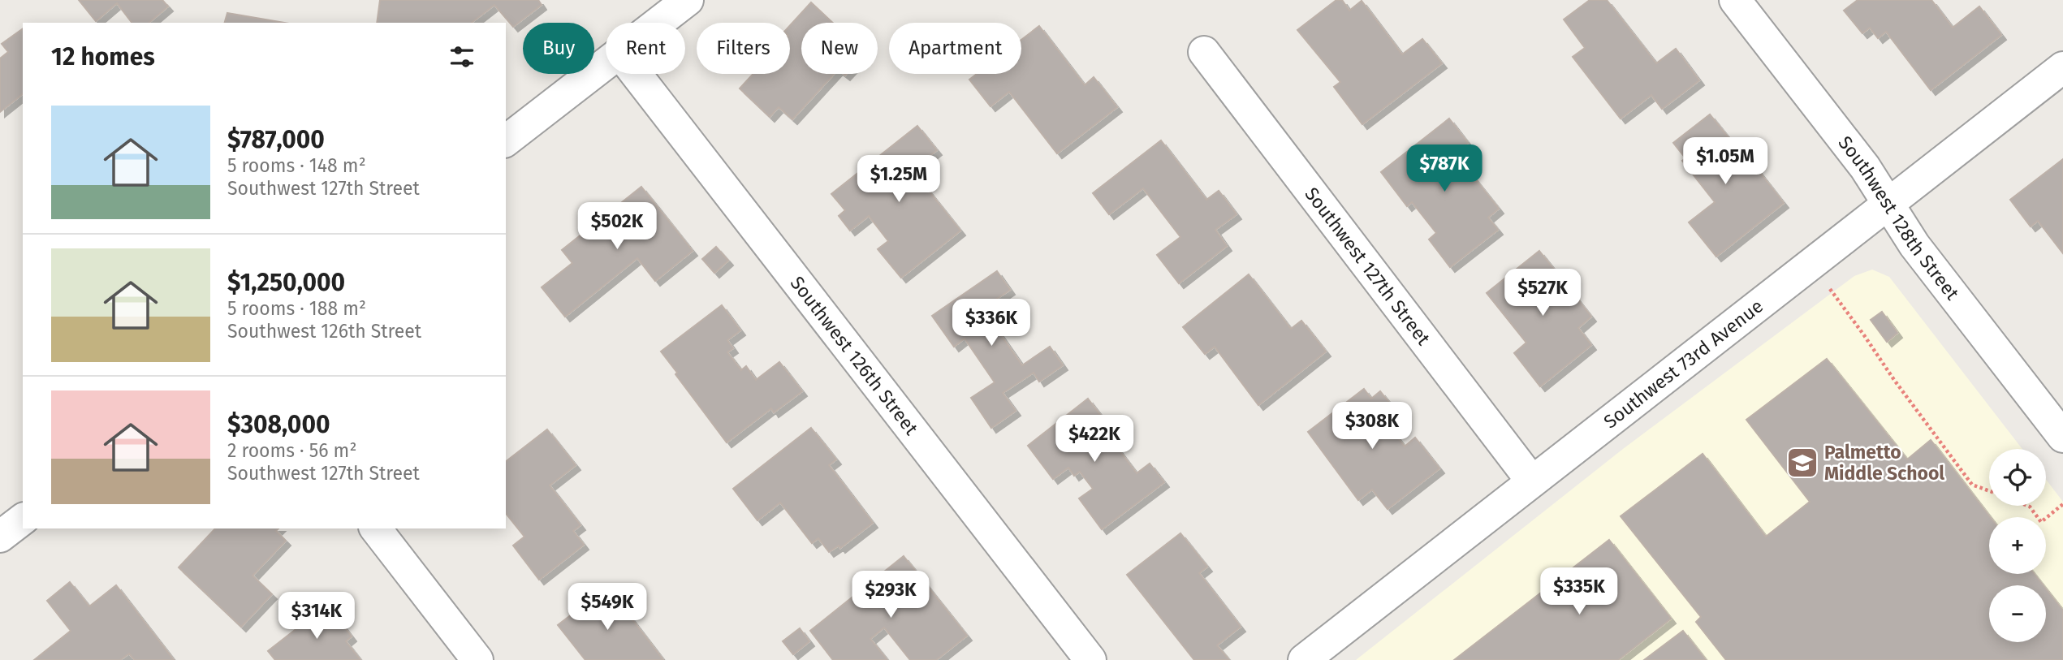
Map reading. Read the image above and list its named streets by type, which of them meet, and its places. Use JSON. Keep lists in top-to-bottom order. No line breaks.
{"streets":{"street":["Southwest 128th Street","Southwest 127th Street","Southwest 126th Street","Southwest 73rd Avenue"]},"crossings":[["Southwest 128th Street","Southwest 73rd Avenue"],["Southwest 127th Street","Southwest 73rd Avenue"]],"places":{"school or university":["Palmetto Middle School"]},"page":{"chip":["Buy","Rent","Filters","New","Apartment"],"heading":"12 homes","list":[{"name":"$787,000","note":"5 rooms · 148 m² · Southwest 127th Street"},{"name":"$1,250,000","note":"5 rooms · 188 m² · Southwest 126th Street"},{"name":"$308,000","note":"2 rooms · 56 m² · Southwest 127th Street"}],"price":["$1.05M","$787K","$1.25M","$502K","$527K","$336K","$308K","$422K","$335K","$293K","$549K","$314K"],"map_buttons":["+","−"]}}
